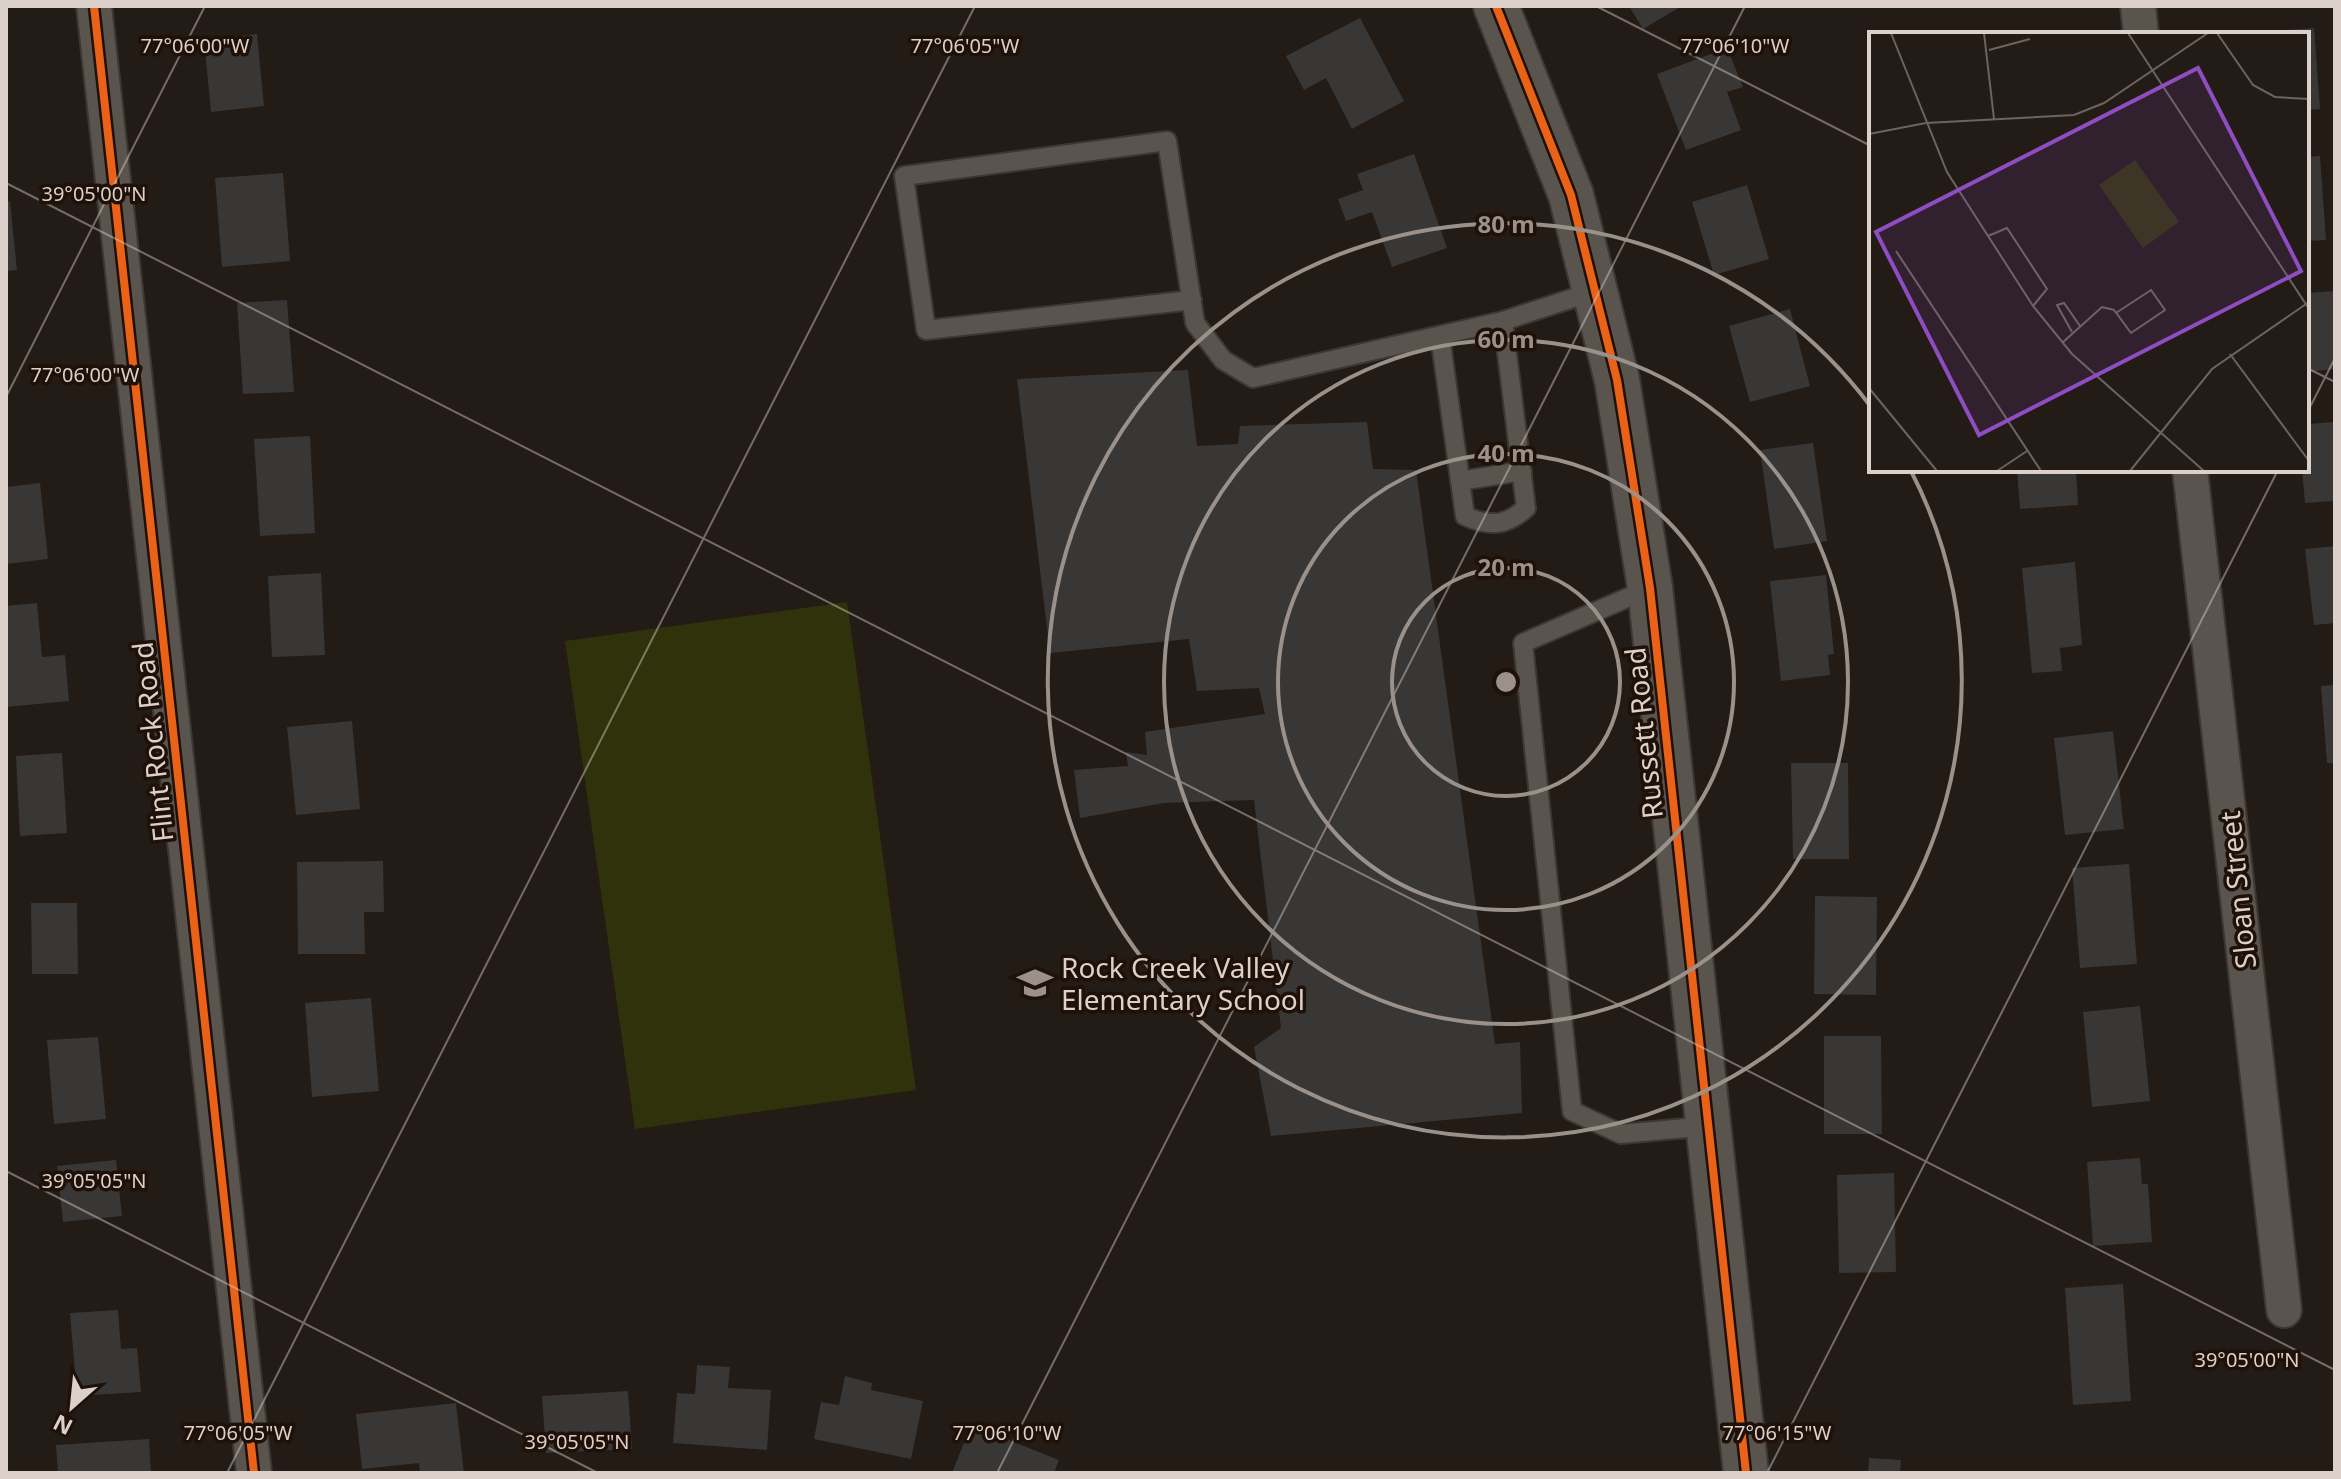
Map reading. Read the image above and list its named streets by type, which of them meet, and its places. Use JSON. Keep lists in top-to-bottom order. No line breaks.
{"streets":{"street":["Russett Road","Flint Rock Road","Sloan Street"]},"places":{"school or university":["Rock Creek Valley Elementary School"]},"north":"bottom left","coordinates":["77°06'00\"W","77°06'05\"W","77°06'10\"W","39°05'00\"N","39°05'05\"N","77°06'15\"W"],"rings":["80 m","60 m","40 m","20 m"]}
